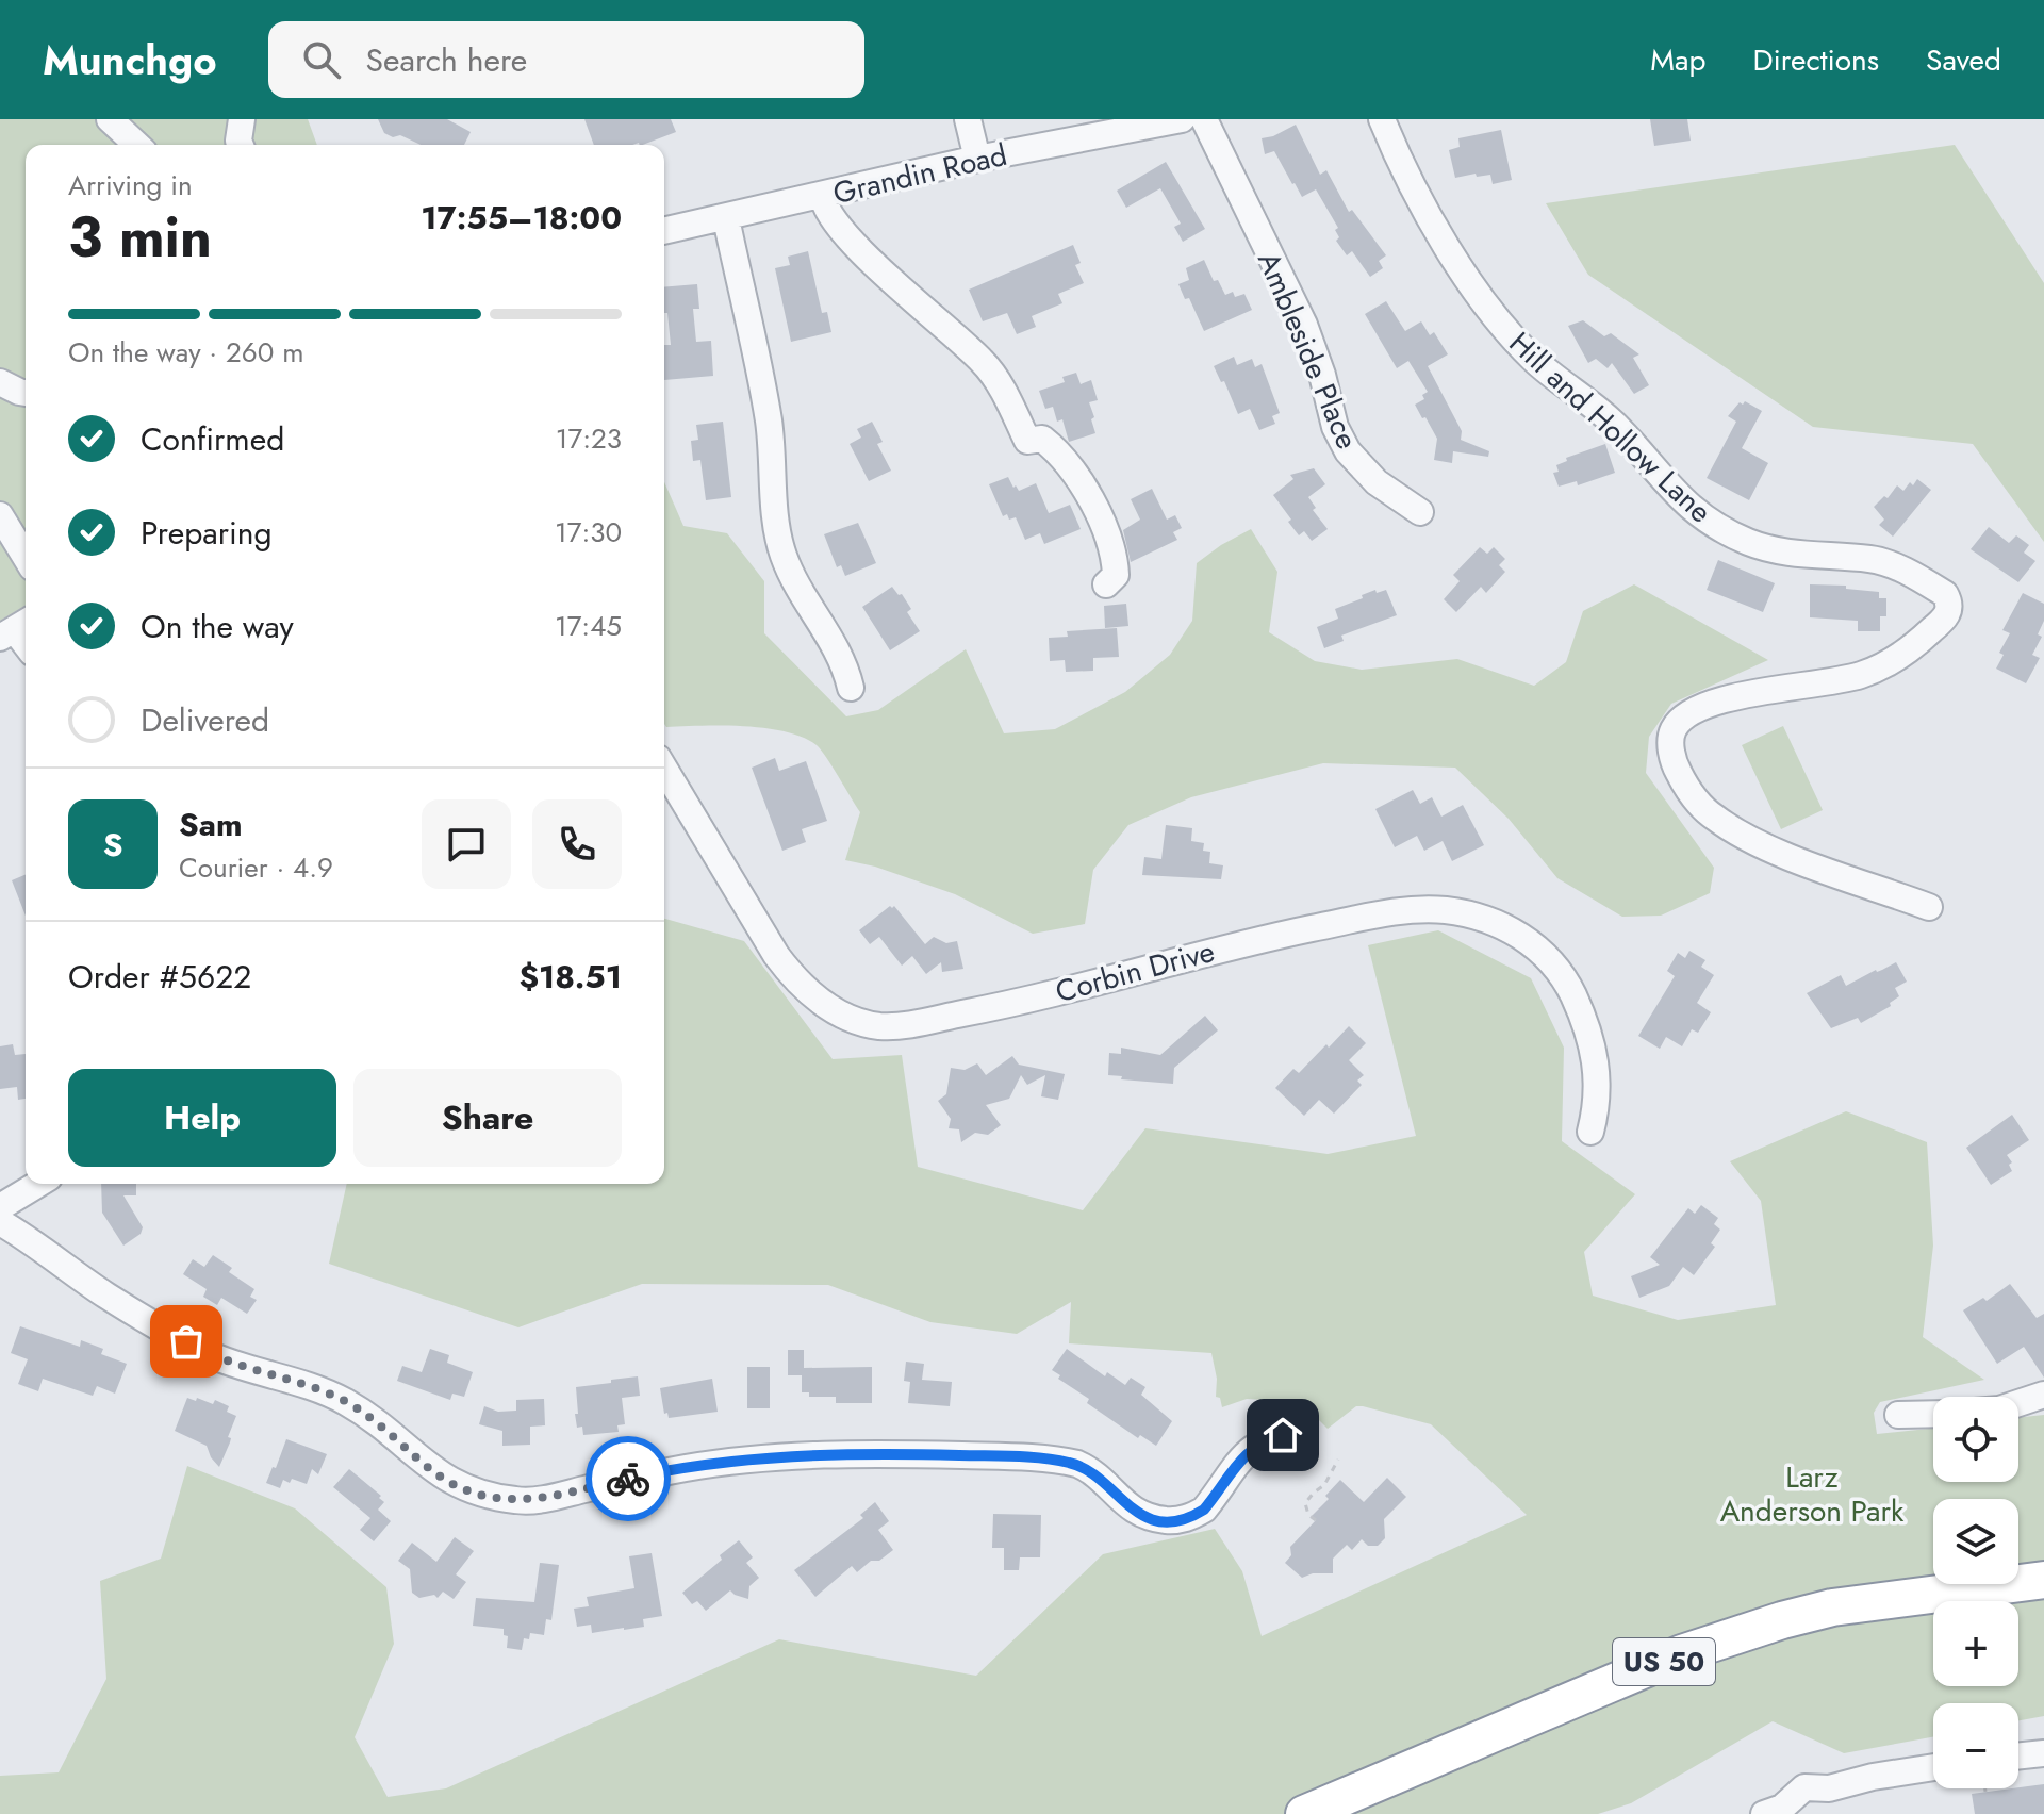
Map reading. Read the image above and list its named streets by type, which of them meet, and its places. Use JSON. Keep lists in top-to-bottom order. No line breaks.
{"streets":{"highway":["US 50"],"street":["Grandin Road","Ambleside Place","Hill and Hollow Lane","Corbin Drive"]},"parks":["Larz Anderson Park"],"page":{"header":"Munchgo","search":"Search here","nav":["Map","Directions","Saved"],"heading":["3 min","Arriving in","17:55–18:00"],"panel":["Sam","Courier · 4.9","Order #5622","$18.51"],"bar":"On the way · 260 m","list":[["Confirmed","17:23"],["Preparing","17:30"],["On the way","17:45"],"Delivered"],"round":"S","buttons":["Help","Share"],"map_buttons":["+","−"]}}
